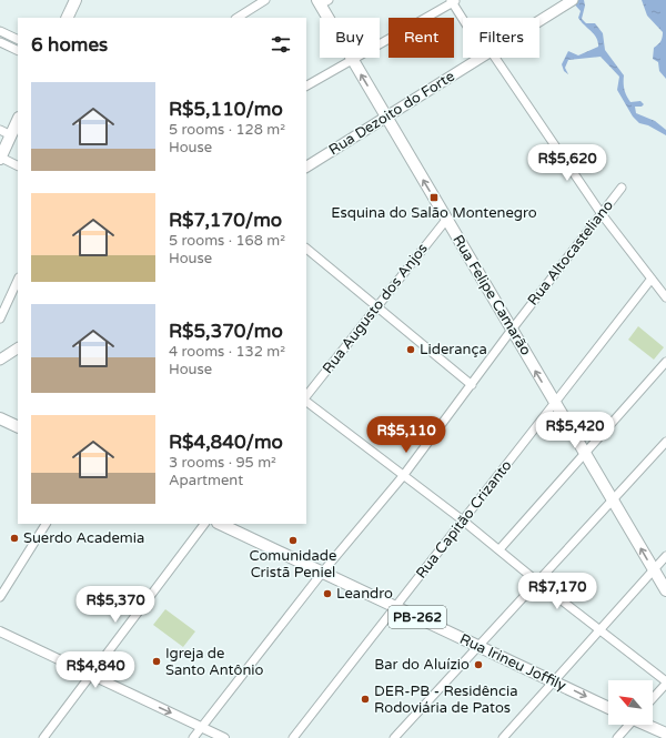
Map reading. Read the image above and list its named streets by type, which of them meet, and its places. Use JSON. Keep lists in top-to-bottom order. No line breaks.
{"streets":{"main road":["Rua Dezoito do Forte","Rua Felipe Camarão","PB-262","Rua Irineu Joffily"],"street":["Rua Altocasteliano","Rua Augusto dos Anjos","Rua Capitão Crizanto"]},"crossings":[["Rua Dezoito do Forte","Rua Felipe Camarão"],["Rua Altocasteliano","Rua Felipe Camarão"],["Rua Altocasteliano","Rua Irineu Joffily"],["Rua Felipe Camarão","Rua Augusto dos Anjos"],["Rua Felipe Camarão","Rua Capitão Crizanto"],["Rua Capitão Crizanto","Rua Irineu Joffily"]],"one_way":["Rua Felipe Camarão"],"places":{"transit":["Esquina do Salão Montenegro"],"other":["Liderança","Suerdo Academia","Comunidade Cristã Peniel","Leandro","Igreja de Santo Antônio","Bar do Aluízio","DER-PB - Residência Rodoviária de Patos"]},"north":"top left","page":{"chip":["Buy","Rent","Filters"],"heading":"6 homes","list":[{"name":"R$5,110/mo","note":"5 rooms · 128 m² · House"},{"name":"R$7,170/mo","note":"5 rooms · 168 m² · House"},{"name":"R$5,370/mo","note":"4 rooms · 132 m² · House"},{"name":"R$4,840/mo","note":"3 rooms · 95 m² · Apartment"}],"price":["R$5,620","R$5,420","R$5,110","R$7,170","R$5,370","R$4,840"]}}
